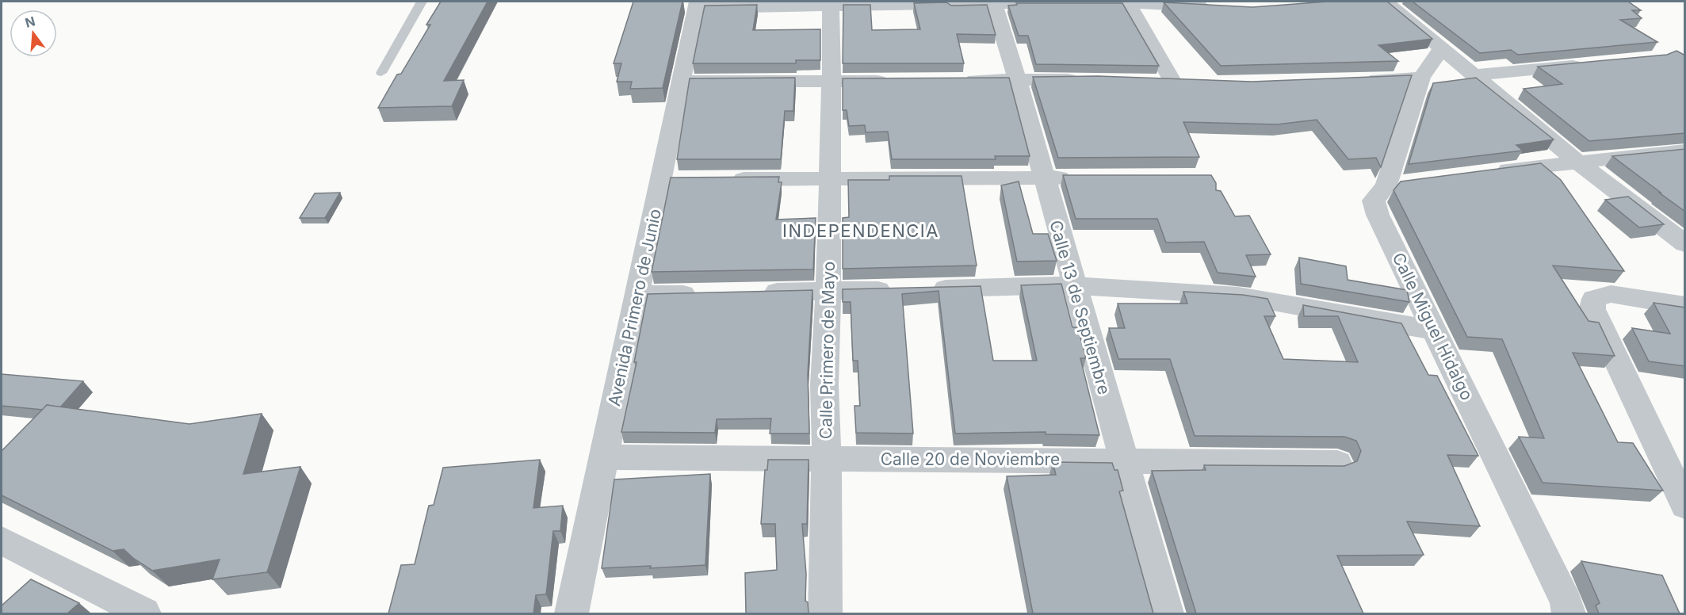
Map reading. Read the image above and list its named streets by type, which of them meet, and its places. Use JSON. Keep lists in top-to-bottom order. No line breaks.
{"streets":{"street":["Avenida Primero de Junio","Calle 13 de Septiembre","Calle Miguel Hidalgo","Calle Primero de Mayo","Calle 20 de Noviembre"]},"crossings":[["Avenida Primero de Junio","Calle 20 de Noviembre"],["Calle 13 de Septiembre","Calle 20 de Noviembre"],["Calle Primero de Mayo","Calle 20 de Noviembre"]],"districts":["INDEPENDENCIA"],"north":"top"}
